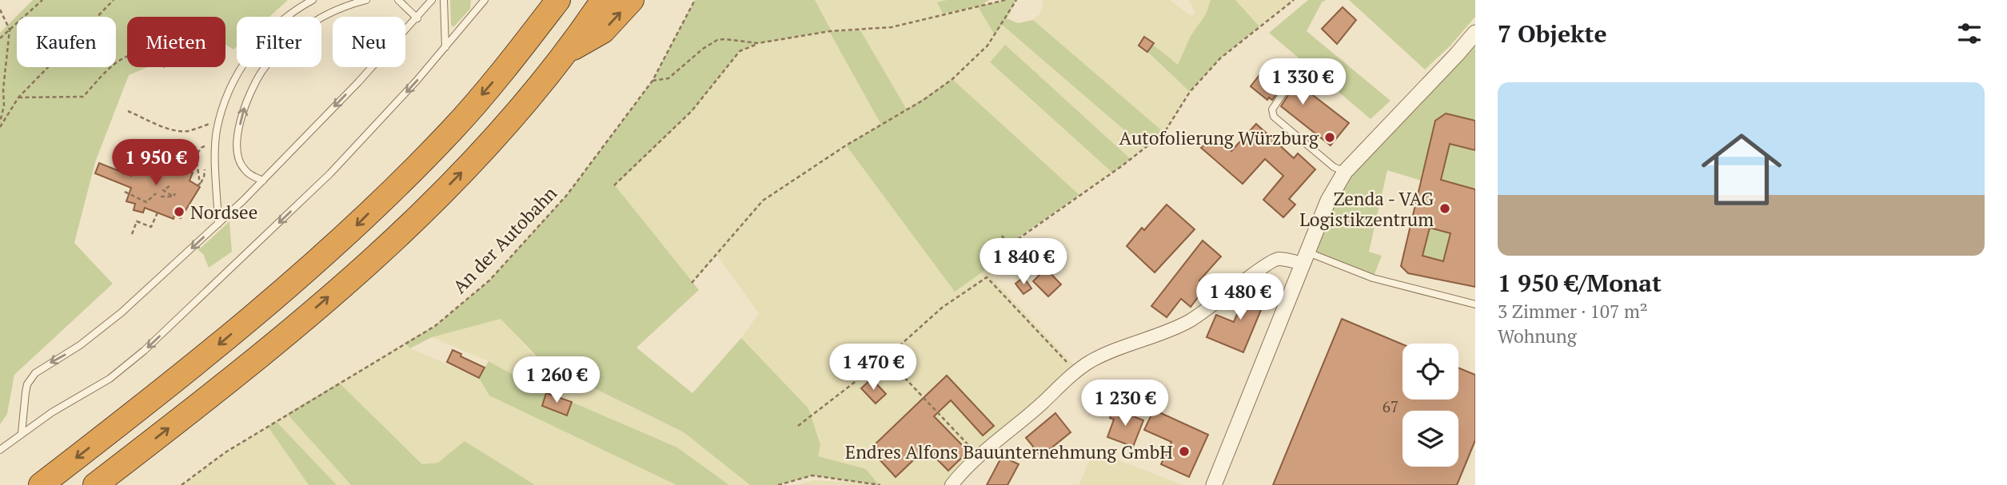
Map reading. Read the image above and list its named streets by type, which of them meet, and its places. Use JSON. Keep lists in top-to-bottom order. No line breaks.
{"streets":{"path":["An der Autobahn"]},"places":["Autofolierung Würzburg","Zenda - VAG Logistikzentrum","Nordsee","Endres Alfons Bauunternehmung GmbH"],"house_numbers":["67"],"page":{"heading":"7 Objekte","chip":["Kaufen","Mieten","Filter","Neu"],"price":["1 330 €","1 950 €","1 840 €","1 480 €","1 470 €","1 260 €","1 230 €"],"list":[{"name":"1 950 €/Monat","note":"3 Zimmer · 107 m² · Wohnung"}]}}
